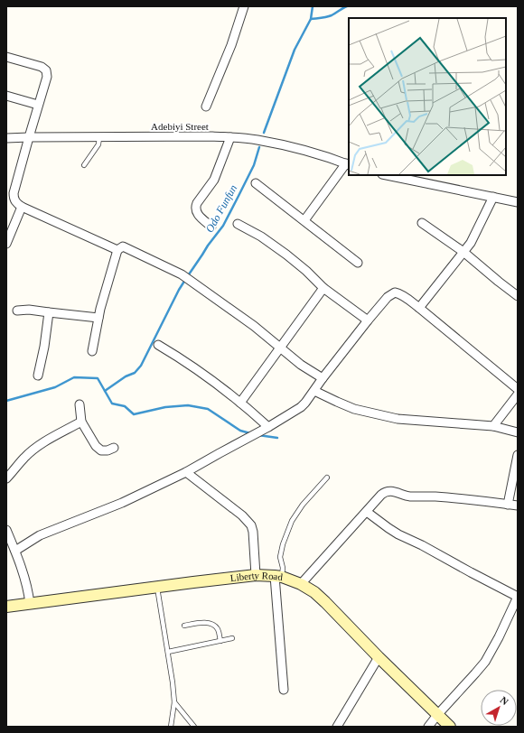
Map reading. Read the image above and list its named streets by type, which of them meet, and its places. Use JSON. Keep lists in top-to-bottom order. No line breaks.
{"streets":{"street":["Adebiyi Street","Liberty Road"]},"water":["Odo Funfun"],"north":"top right"}
